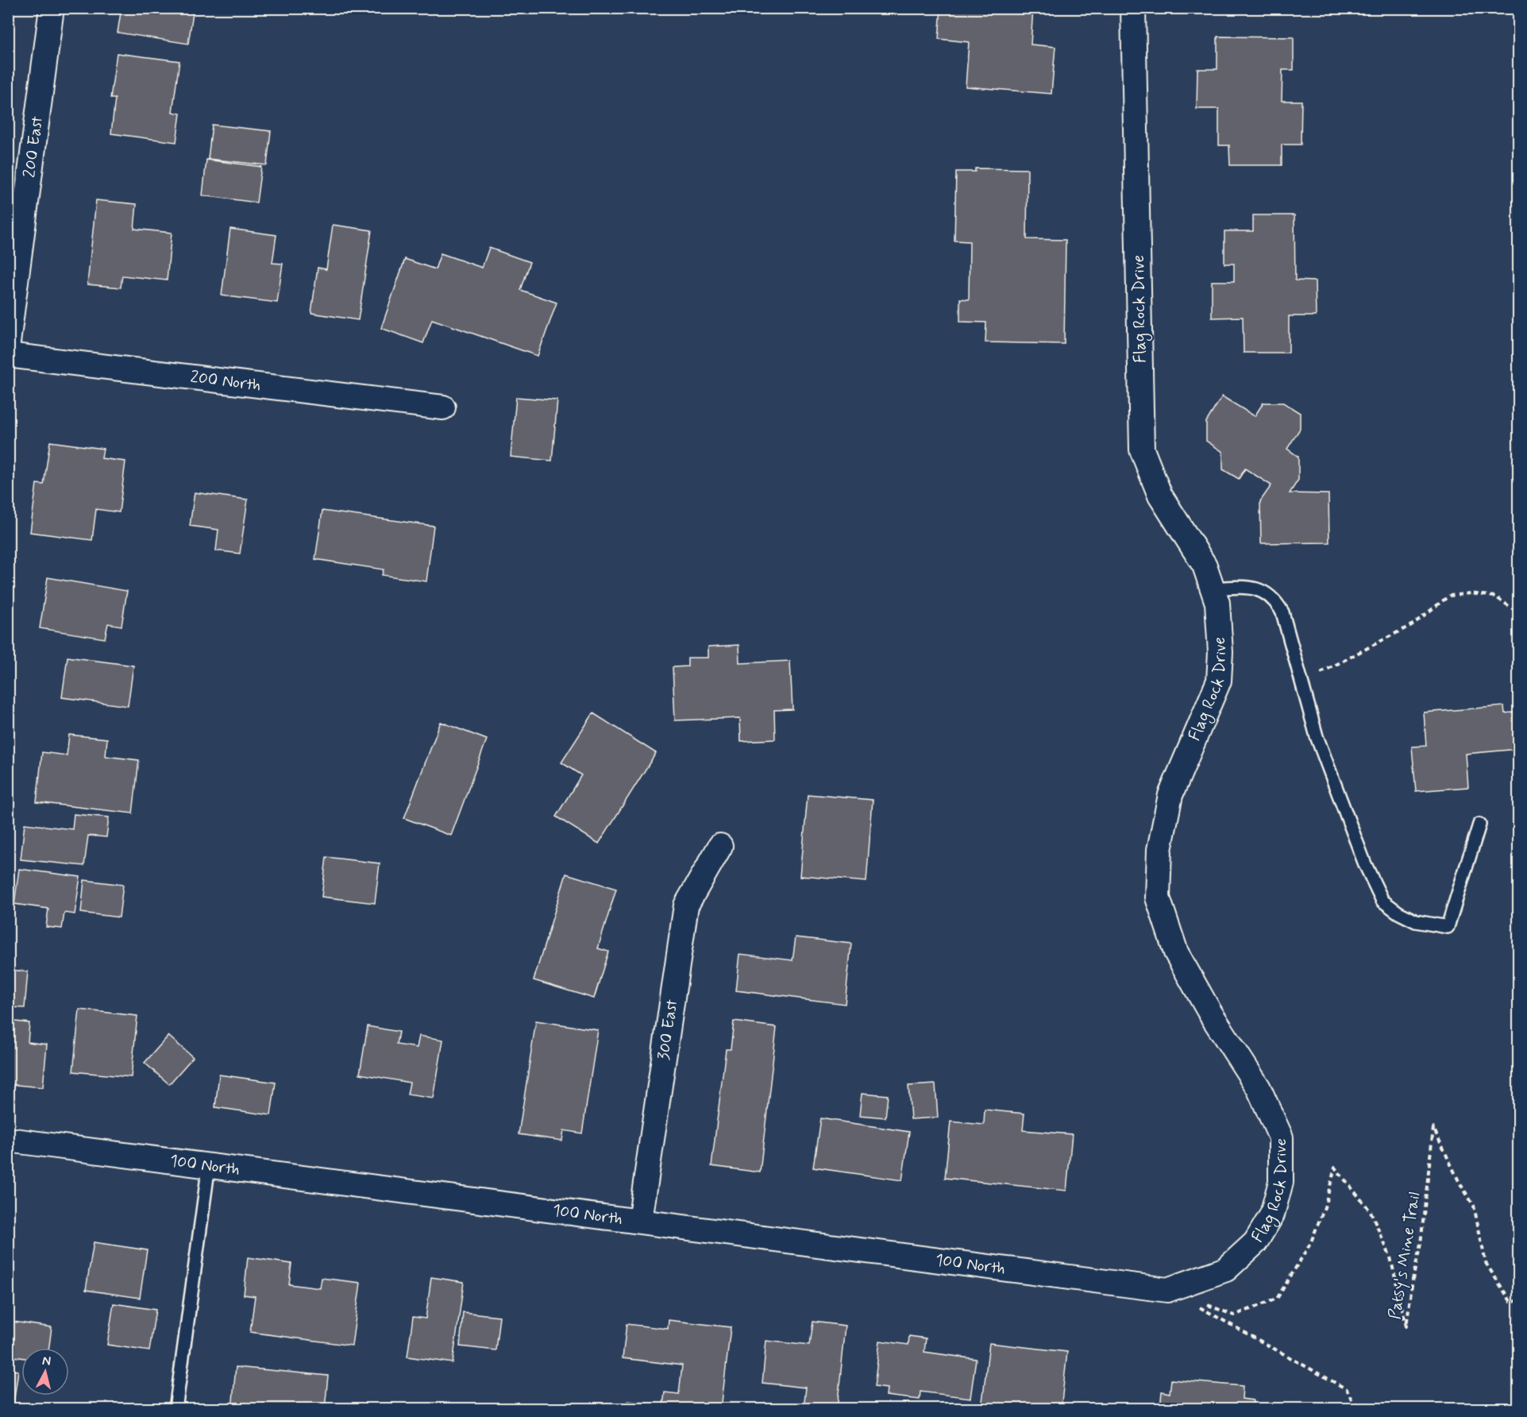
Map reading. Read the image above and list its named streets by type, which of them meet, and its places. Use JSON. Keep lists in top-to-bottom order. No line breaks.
{"streets":{"street":["200 East","Flag Rock Drive","200 North","300 East","100 North"],"path":["Patsy's Mine Trail"]},"crossings":[["Flag Rock Drive","100 North"],["Flag Rock Drive","Patsy's Mine Trail"],["300 East","100 North"],["100 North","Patsy's Mine Trail"]],"north":"top"}
